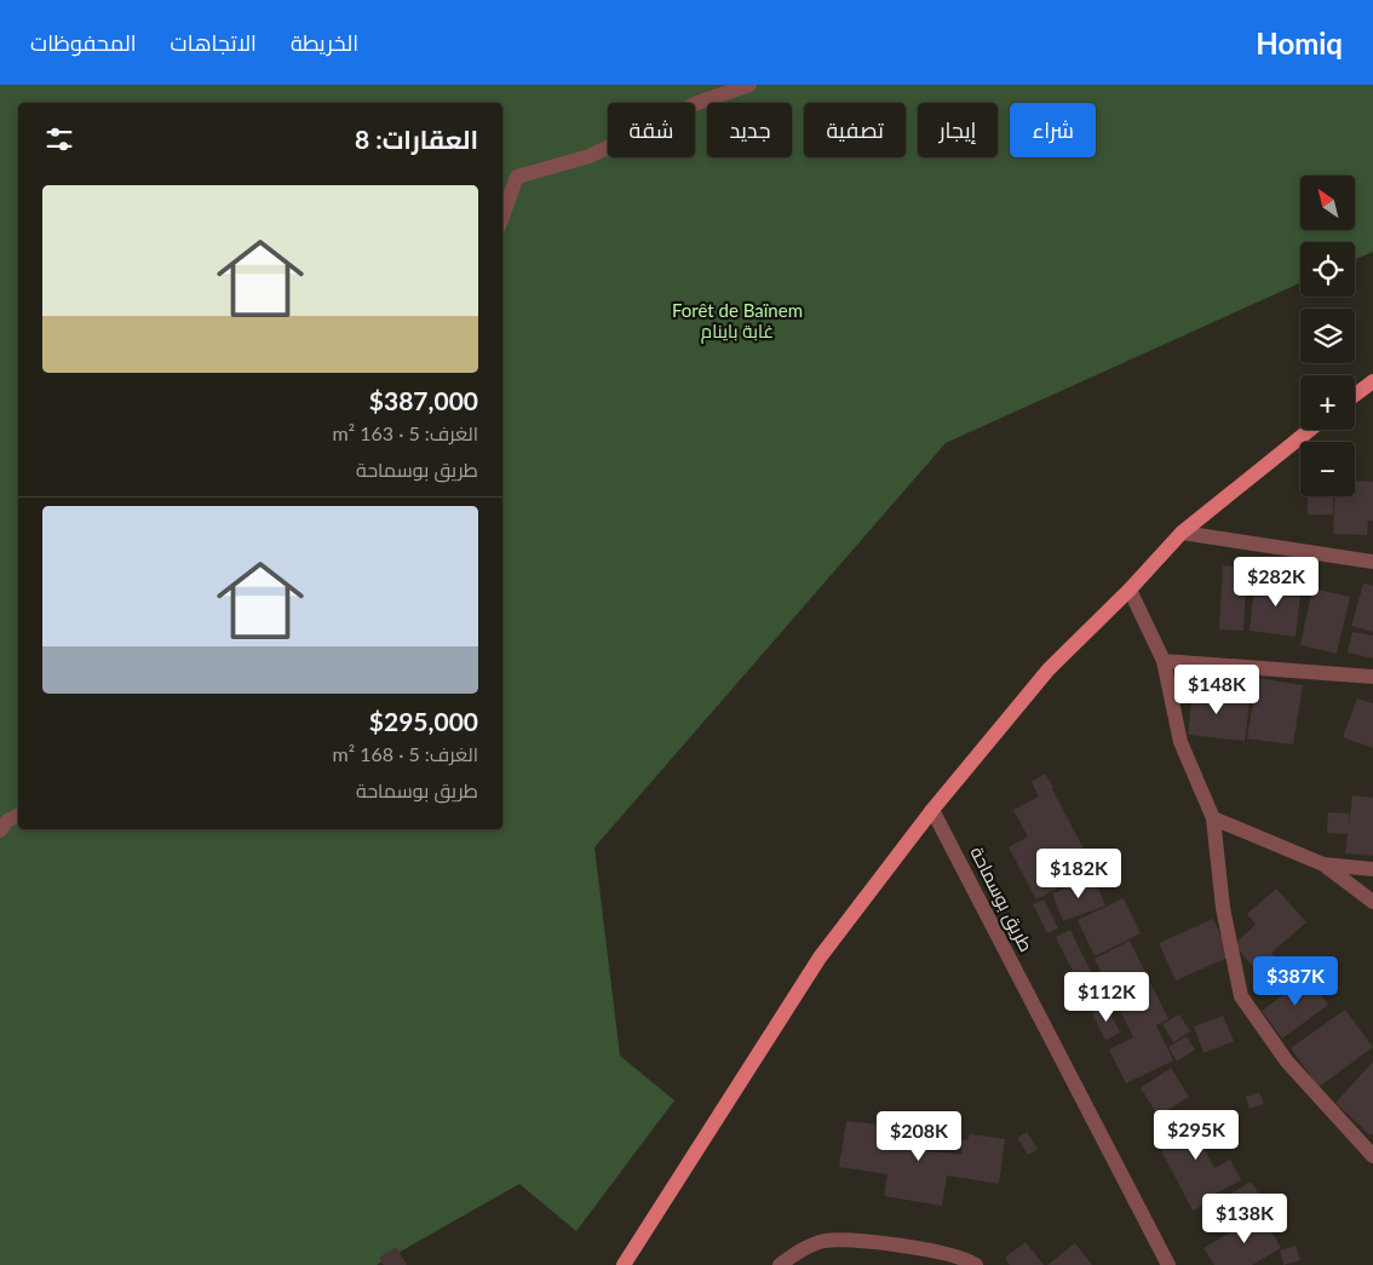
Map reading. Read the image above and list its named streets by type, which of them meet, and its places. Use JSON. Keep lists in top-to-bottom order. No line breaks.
{"streets":{"street":["طريق بوسماحة"]},"parks":["Forêt de Baïnem غابة باينام"],"north":"top left","page":{"header":"Homiq","nav":["الخريطة","الاتجاهات","المحفوظات"],"chip":["شراء","إيجار","تصفية","جديد","شقة"],"heading":"العقارات: 8","map_buttons":["+","−"],"list":[{"name":"$387,000","note":"الغرف: 5 · 163 m² · طريق بوسماحة"},{"name":"$295,000","note":"الغرف: 5 · 168 m² · طريق بوسماحة"}],"price":["$282K","$148K","$182K","$387K","$112K","$295K","$208K","$138K"]}}
